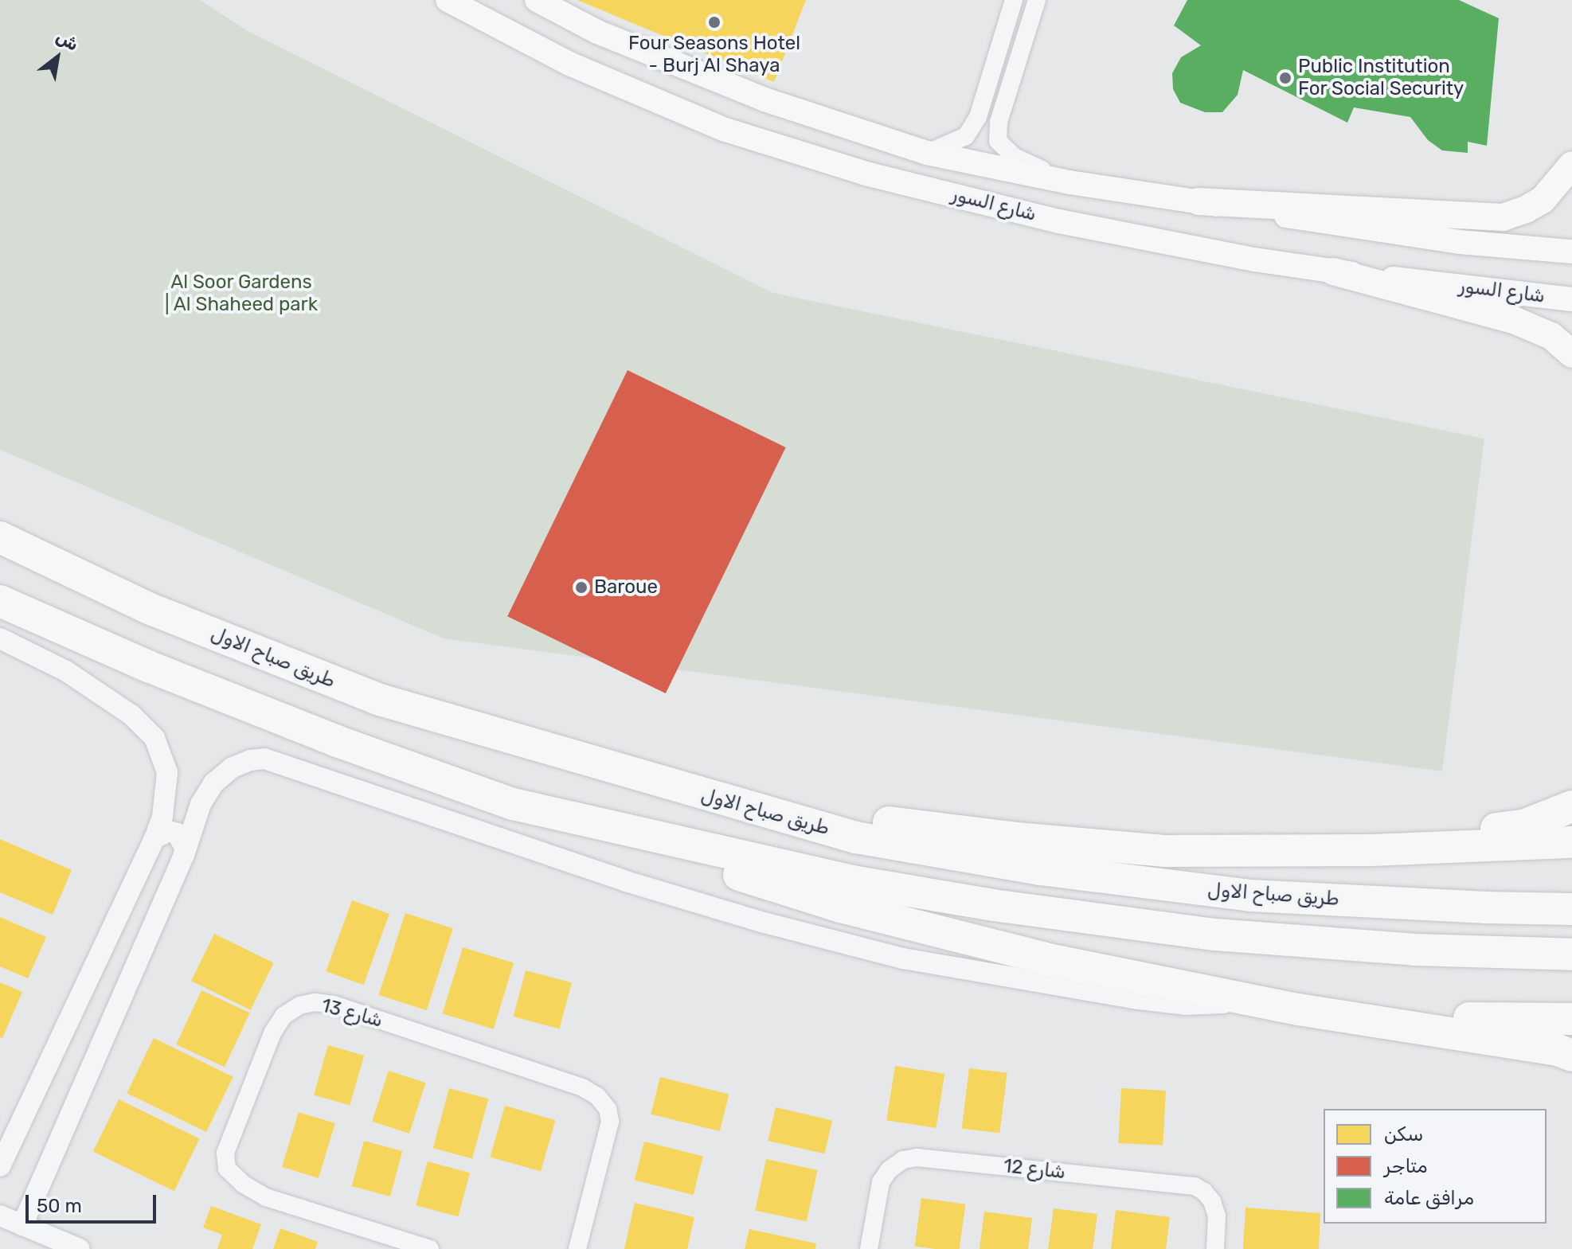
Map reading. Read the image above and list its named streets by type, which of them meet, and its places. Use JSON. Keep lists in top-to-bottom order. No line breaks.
{"streets":{"highway":["طريق صباح الاول"],"main road":["شارع السور"],"street":["شارع 13","شارع 12"]},"parks":["Al Soor Gardens | Al Shaheed park"],"places":["Four Seasons Hotel - Burj Al Shaya","Public Institution For Social Security","Baroue"],"legend":["سكن","متاجر","مرافق عامة"],"scale_bar":"50 m","north":"top right"}
